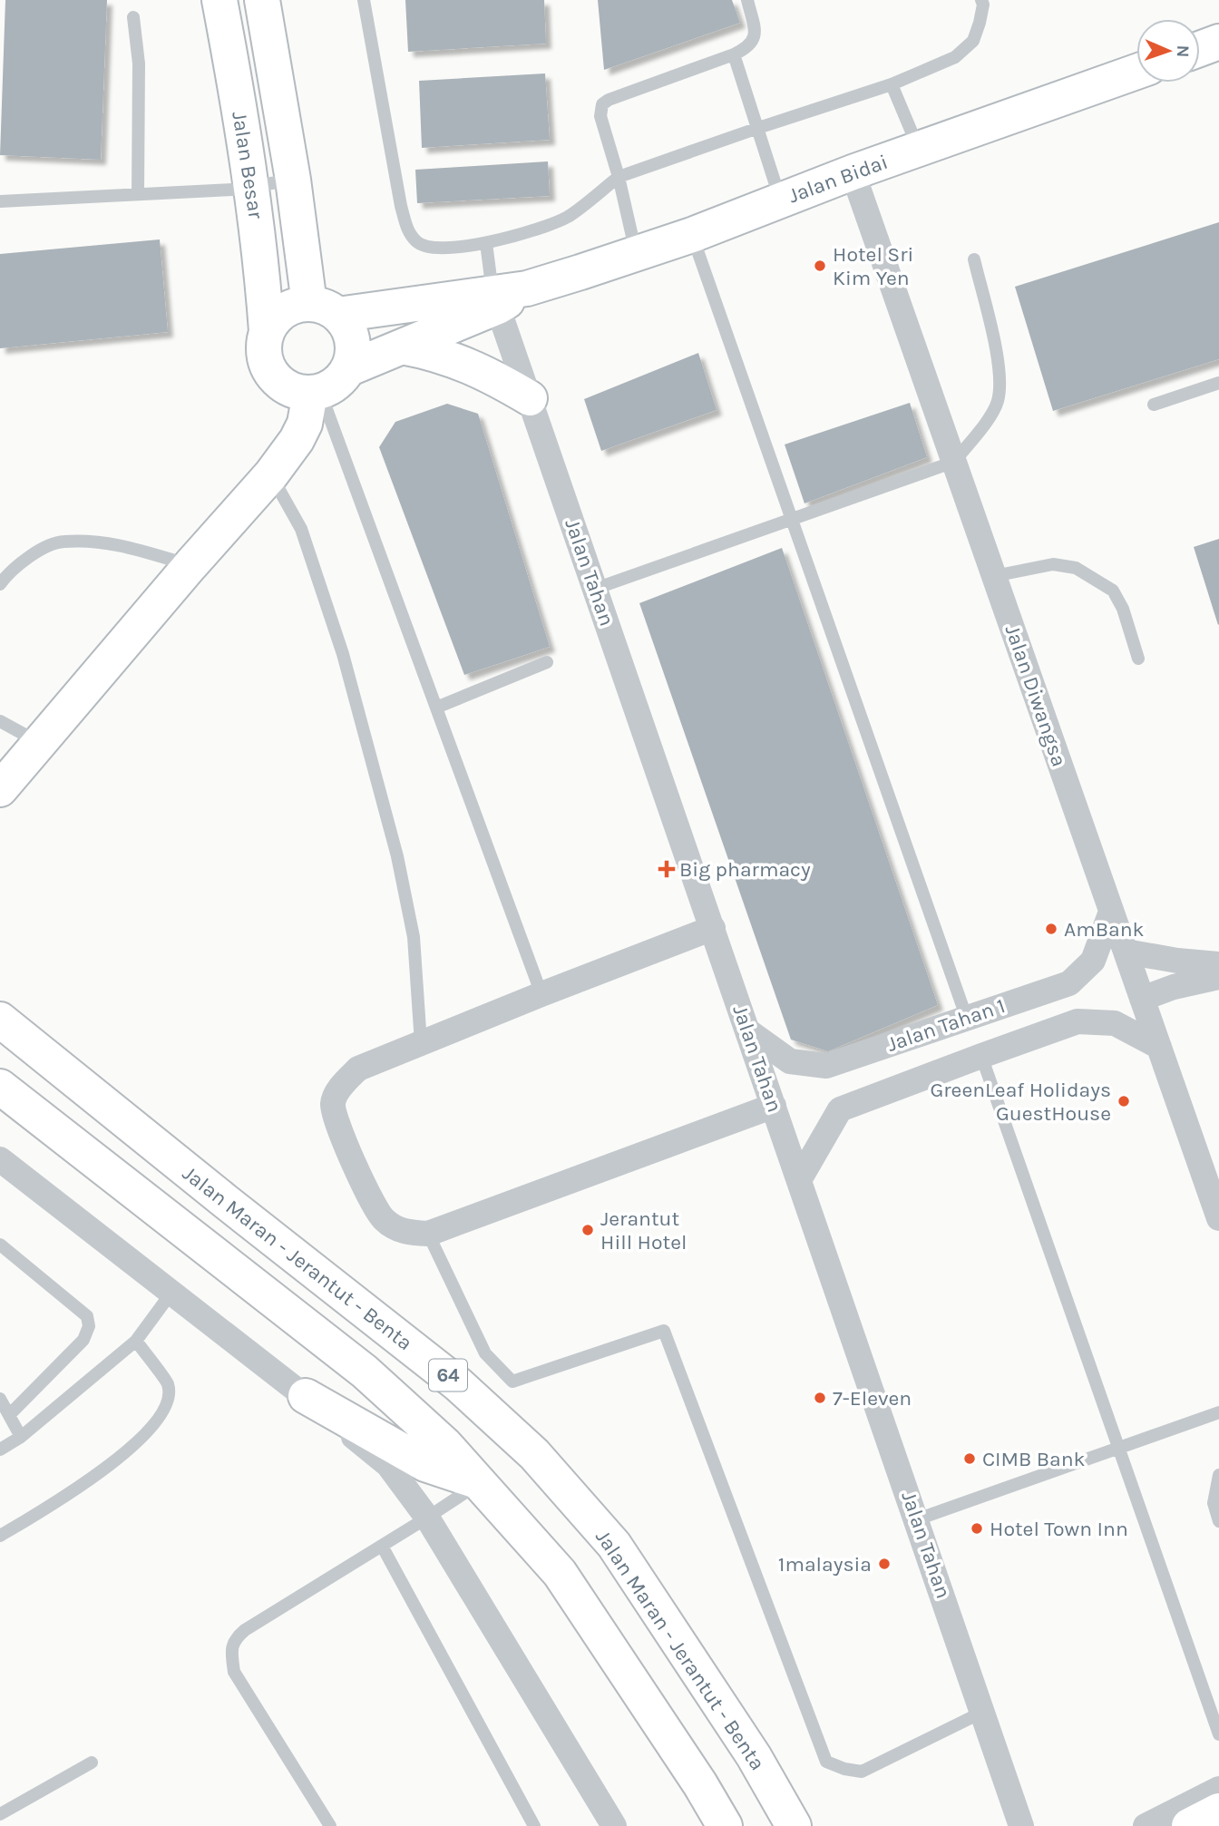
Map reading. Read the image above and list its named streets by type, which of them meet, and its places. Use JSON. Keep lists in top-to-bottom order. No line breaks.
{"streets":{"street":["Jalan Besar","Jalan Bidai","Jalan Tahan","Jalan Diwangsa","Jalan Tahan 1","Jalan Maran - Jerantut - Benta","64"]},"crossings":[["Jalan Bidai","Jalan Tahan"],["Jalan Bidai","Jalan Diwangsa"],["Jalan Tahan","Jalan Tahan 1"],["Jalan Diwangsa","Jalan Tahan 1"]],"places":{"other":["Hotel Sri Kim Yen","AmBank","GreenLeaf Holidays GuestHouse","Jerantut Hill Hotel","7-Eleven","CIMB Bank","Hotel Town Inn","1malaysia"],"health":["Big pharmacy"]},"north":"right"}
